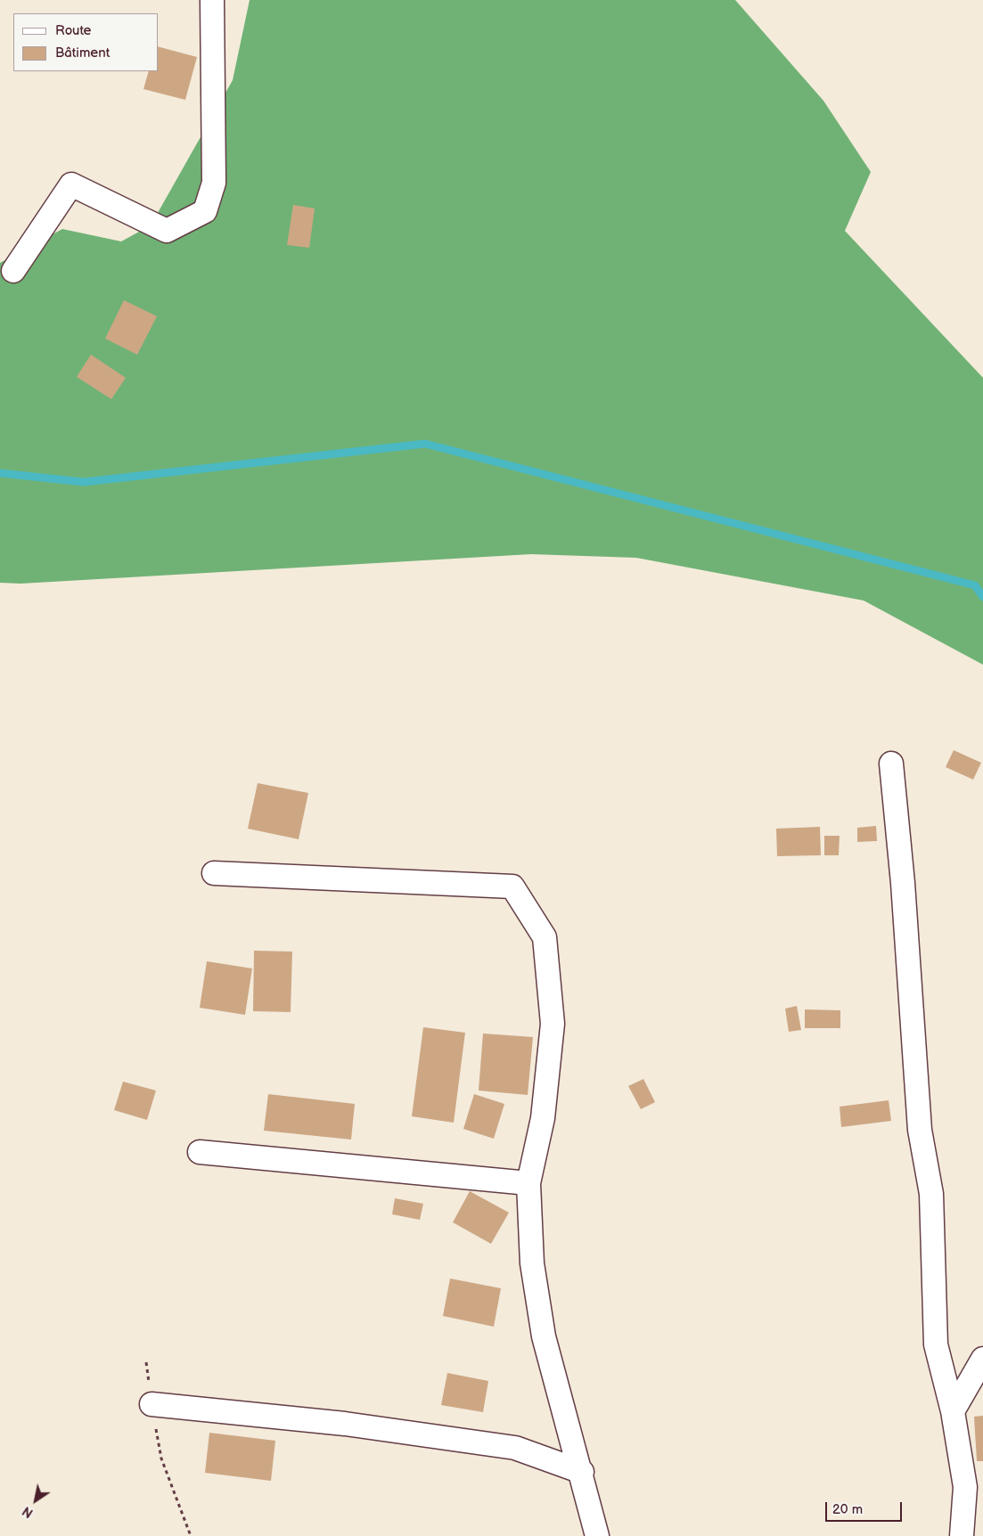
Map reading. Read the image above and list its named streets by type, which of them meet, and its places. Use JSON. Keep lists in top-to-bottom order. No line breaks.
{"legend":["Route","Bâtiment"],"scale_bar":"20 m","north":"bottom left"}
